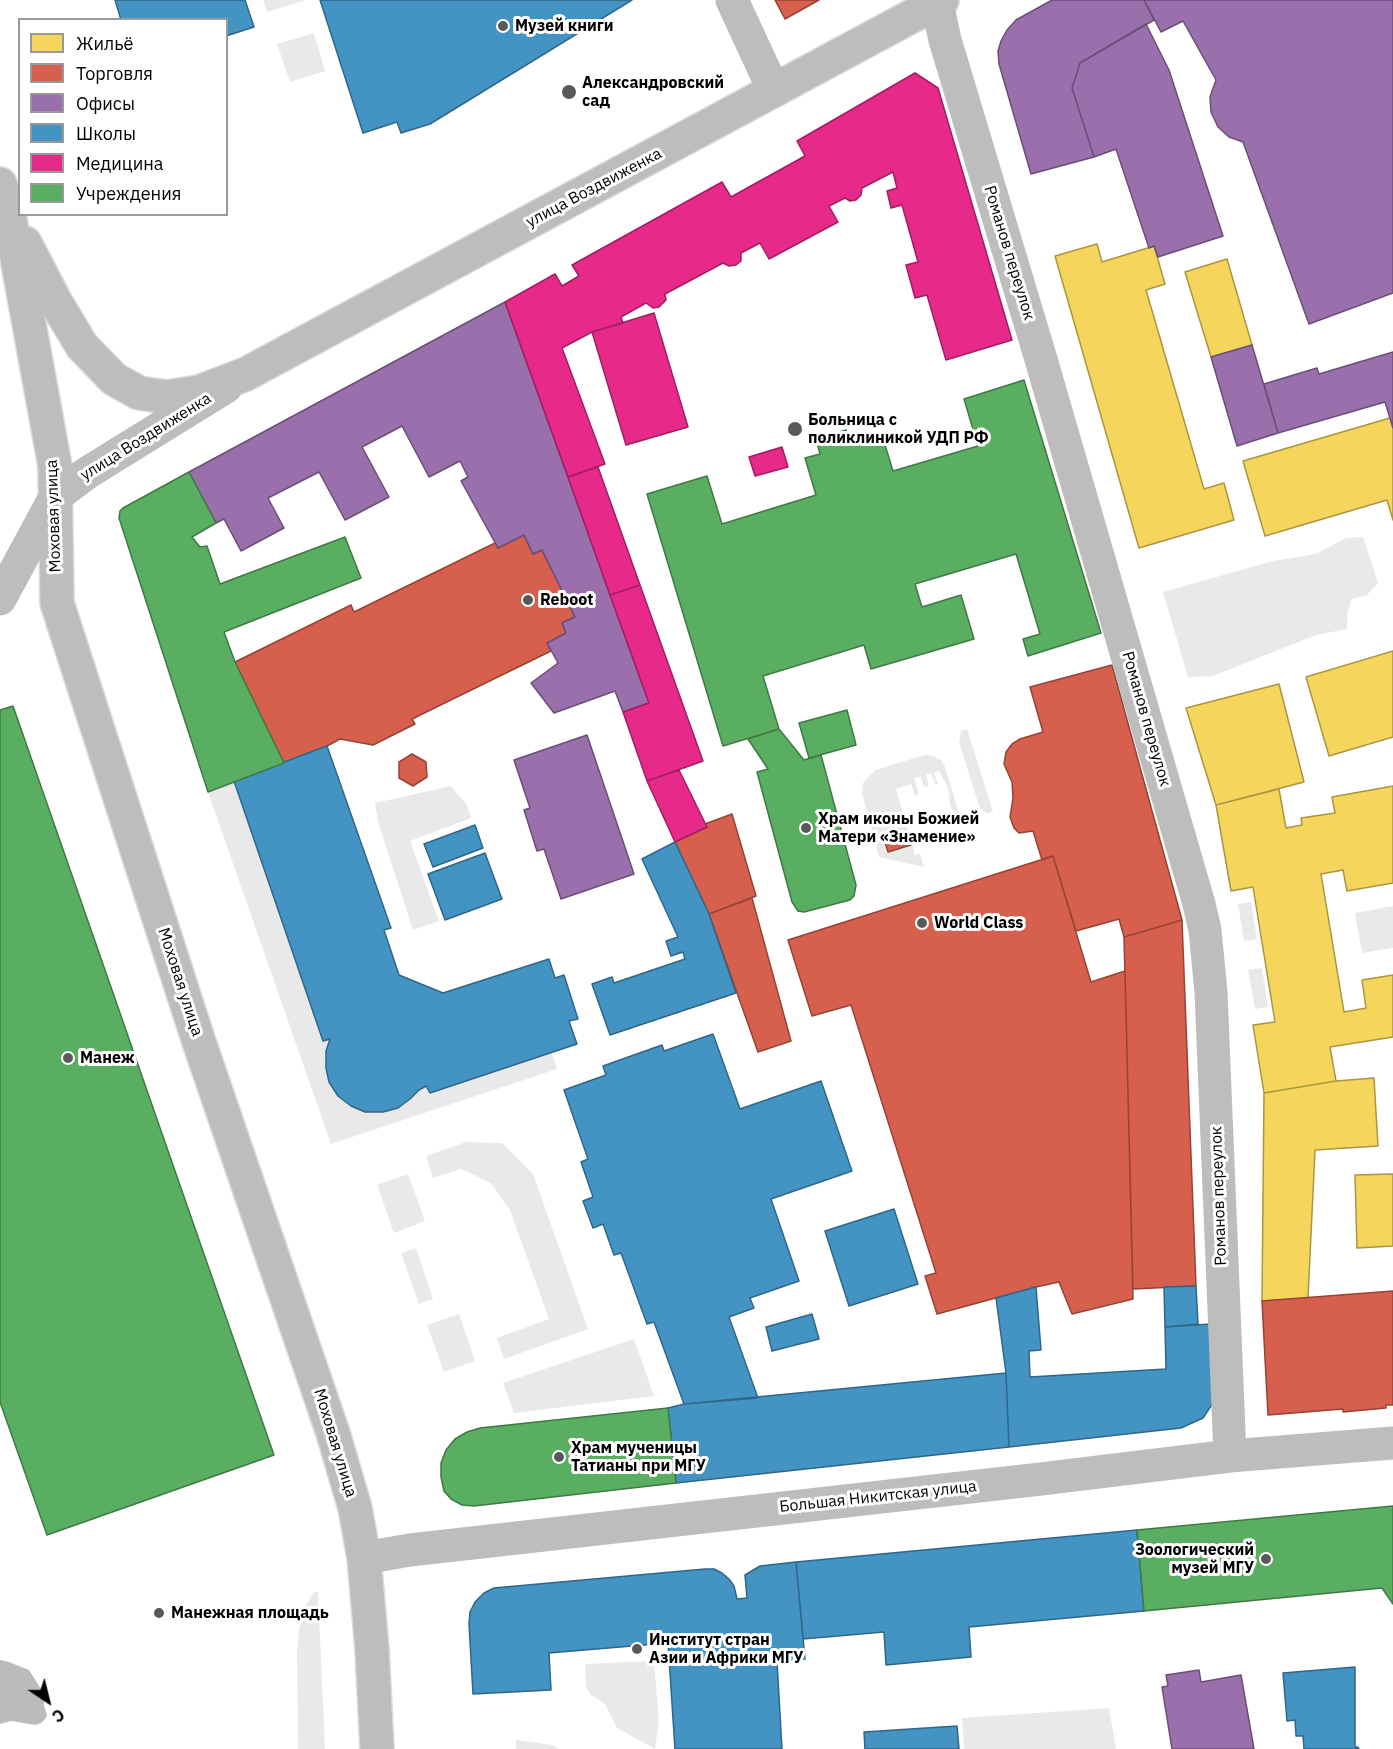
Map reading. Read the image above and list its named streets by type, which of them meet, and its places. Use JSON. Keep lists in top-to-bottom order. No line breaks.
{"streets":{"street":["улица Воздвиженка","Романов переулок","Моховая улица","Большая Никитская улица"]},"crossings":[["улица Воздвиженка","Романов переулок"],["улица Воздвиженка","Моховая улица"],["Романов переулок","Большая Никитская улица"],["Моховая улица","Большая Никитская улица"]],"places":["Музей книги","Александровский сад","Больница с поликлиникой УДП РФ","Reboot","Храм иконы Божией Матери «Знамение»","World Class","Манеж","Храм мученицы Татианы при МГУ","Зоологический музей МГУ","Манежная площадь","Институт стран Азии и Африки МГУ"],"legend":["Жильё","Торговля","Офисы","Школы","Медицина","Учреждения"],"north":"bottom right"}
